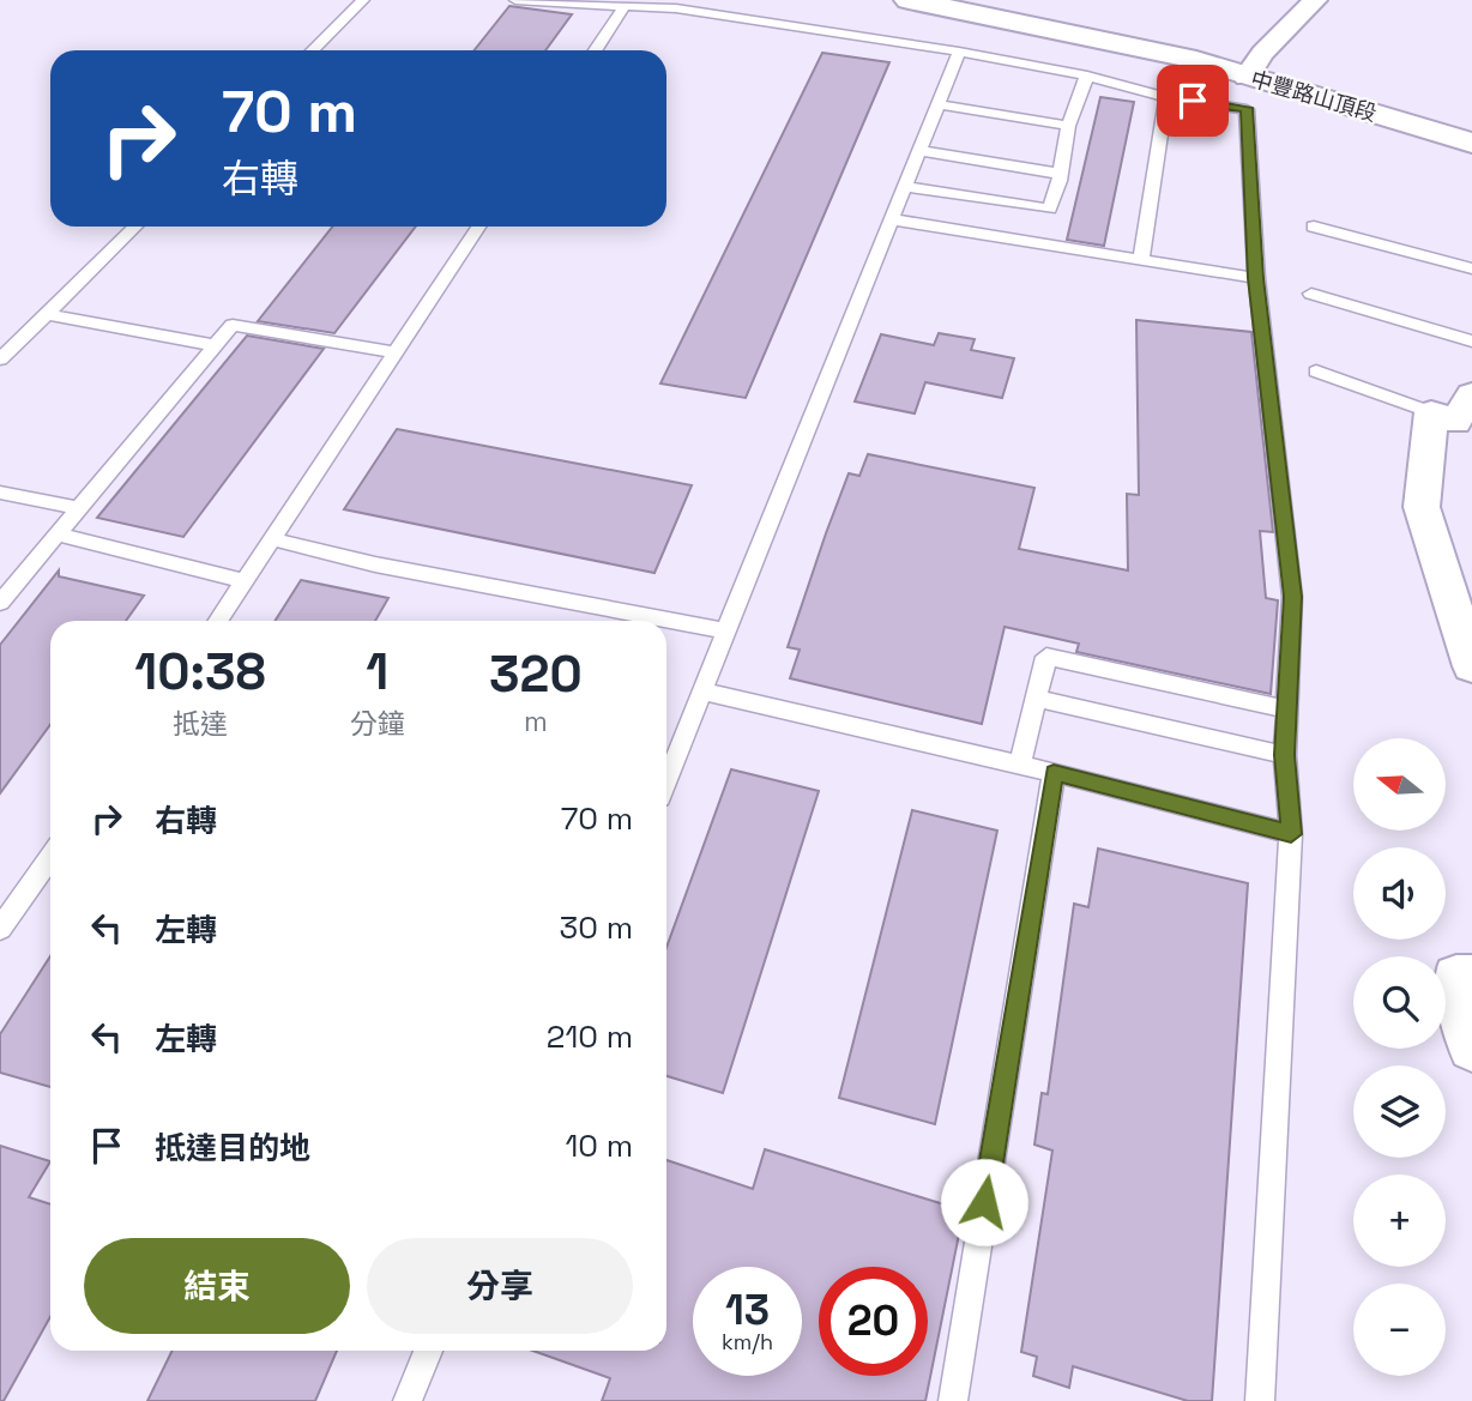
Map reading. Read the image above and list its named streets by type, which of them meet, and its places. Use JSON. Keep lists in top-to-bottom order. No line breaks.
{"streets":{"main road":["中豐路山頂段"]},"north":"left","page":{"turn":["70 m","右轉"],"eta":["10:38","抵達","1","分鐘","320","m"],"map_buttons":["+","−"],"list":[{"name":"右轉","value":"70 m"},{"name":"左轉","value":"30 m"},{"name":"左轉","value":"210 m"},{"name":"抵達目的地","value":"10 m"}],"buttons":["結束","分享"],"speed":"13 km/h","limit":"20"}}
